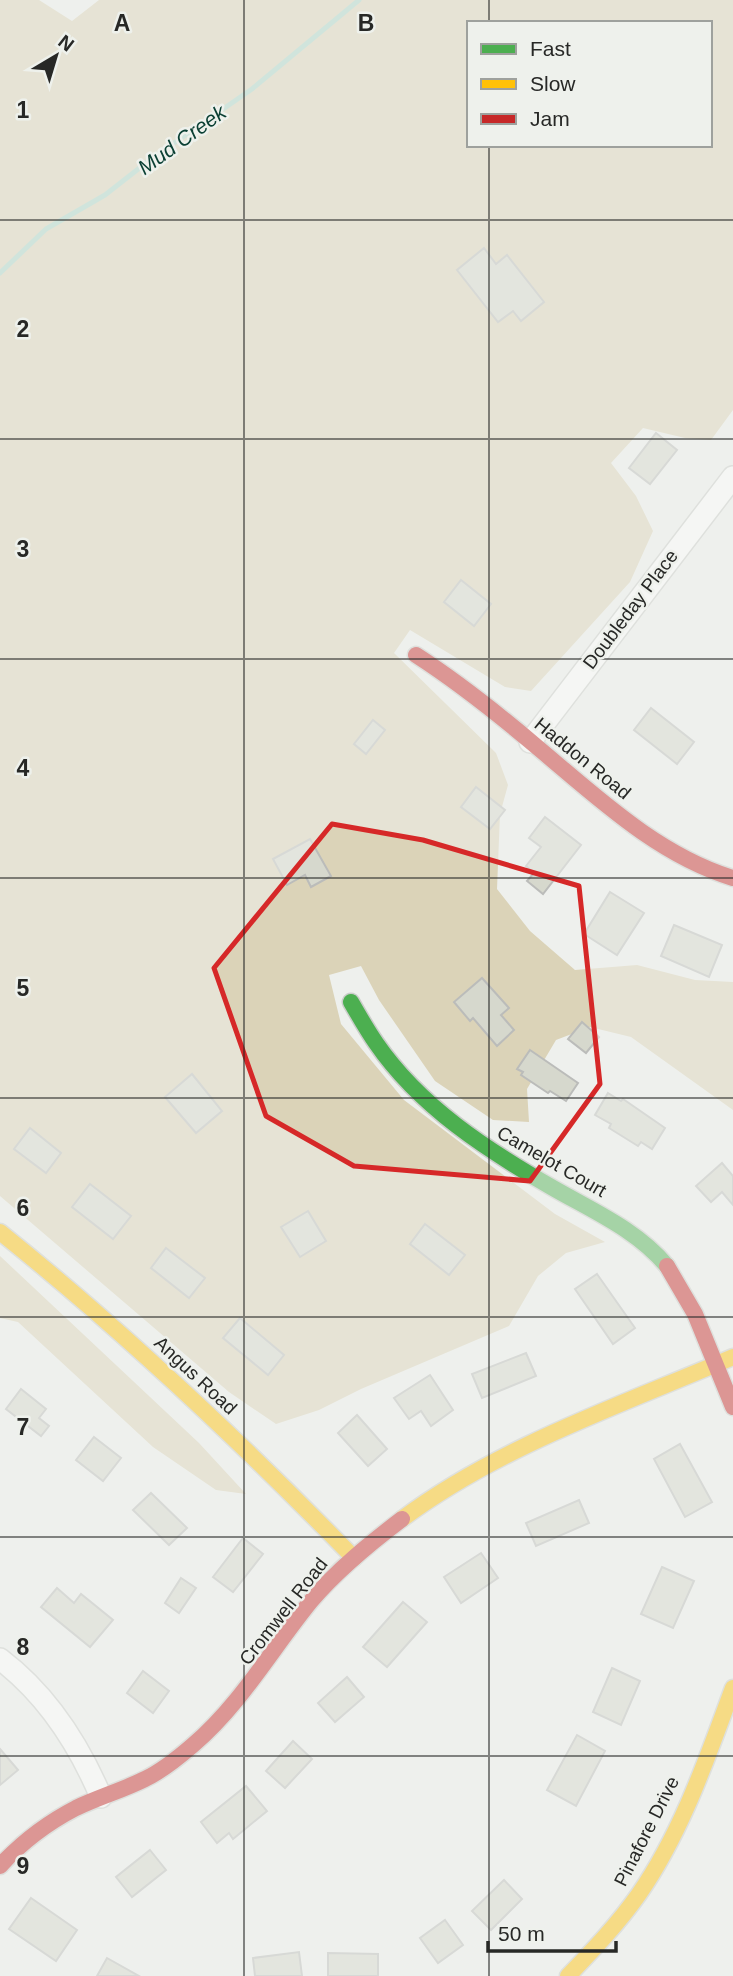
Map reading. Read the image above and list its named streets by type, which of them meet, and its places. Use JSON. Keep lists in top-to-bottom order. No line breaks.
{"streets":{"street":["Doubleday Place","Haddon Road","Camelot Court","Angus Road","Cromwell Road","Pinafore Drive"]},"crossings":[["Doubleday Place","Haddon Road"],["Camelot Court","Cromwell Road"],["Angus Road","Cromwell Road"]],"water":["Mud Creek"],"legend":["Fast","Slow","Jam"],"scale_bar":"50 m","north":"top right","grid":{"columns":["A","B"],"rows":["1","2","3","4","5","6","7","8","9"]}}
